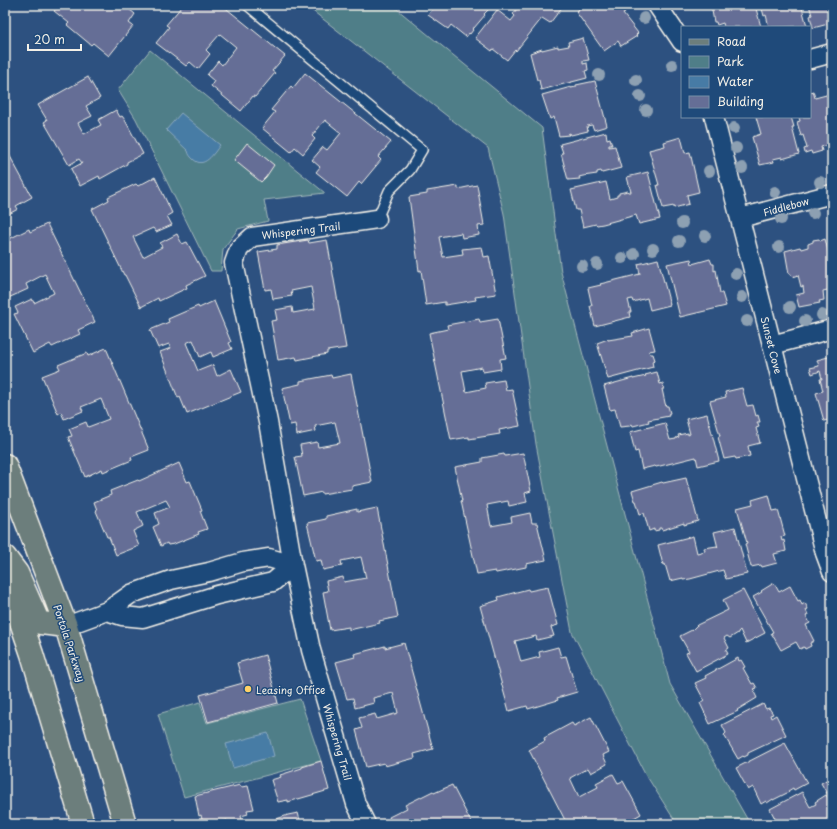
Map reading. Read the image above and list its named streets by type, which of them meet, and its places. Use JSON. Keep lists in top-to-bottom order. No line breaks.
{"streets":{"main road":["Portola Parkway"],"street":["Fiddlebow","Whispering Trail","Sunset Cove"]},"crossings":[["Fiddlebow","Sunset Cove"]],"places":["Leasing Office"],"legend":["Road","Park","Water","Building"],"scale_bar":"20 m"}
